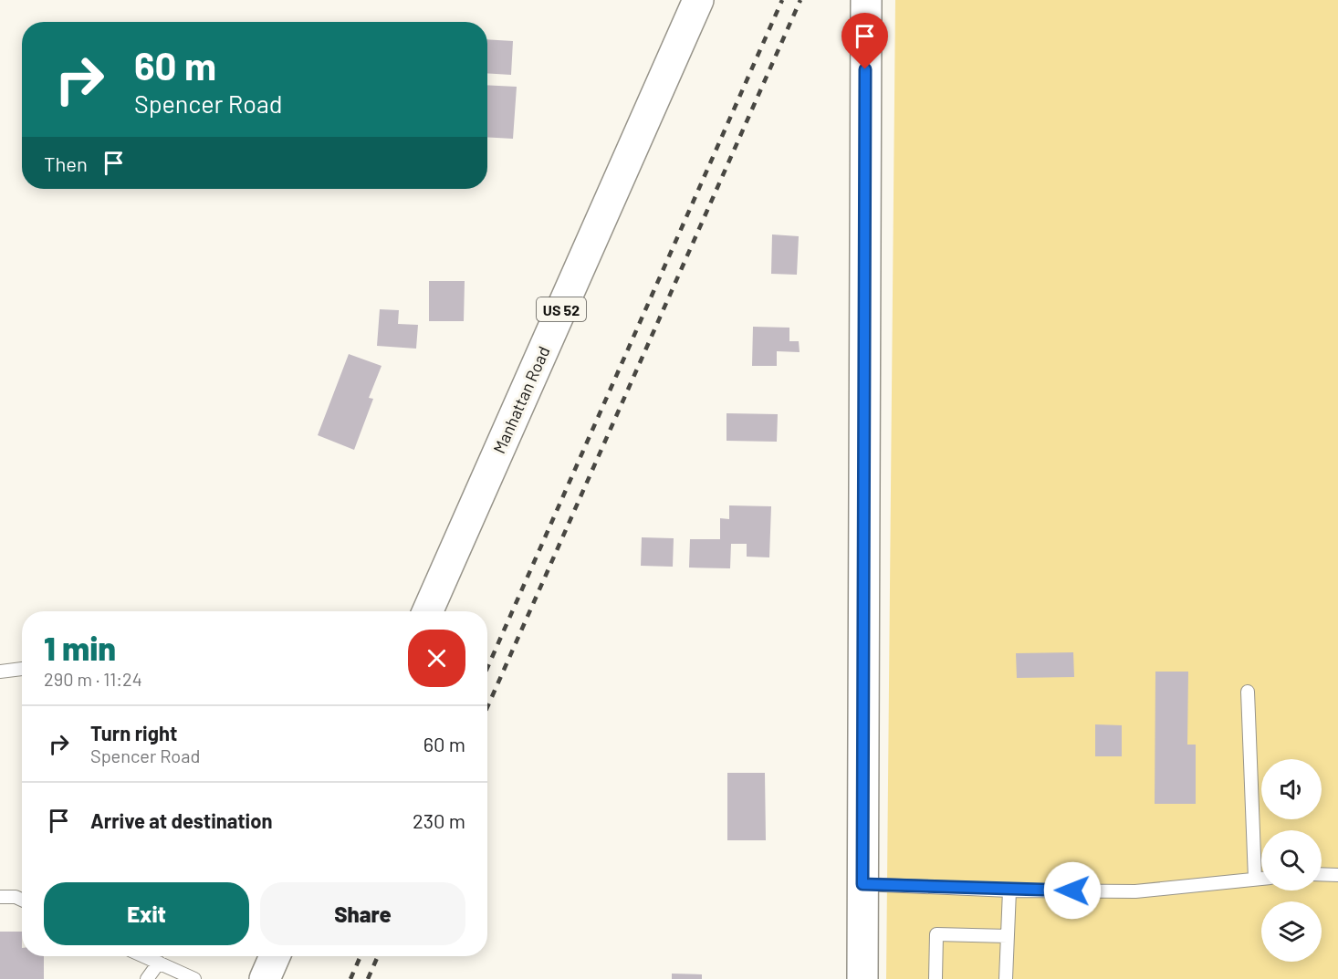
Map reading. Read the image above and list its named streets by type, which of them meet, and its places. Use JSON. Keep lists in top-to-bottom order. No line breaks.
{"streets":{"street":["US 52","Manhattan Road"]},"page":{"turn":["60 m","Spencer Road"],"then":"Then","heading":["1 min","290 m · 11:24"],"list":[{"name":"Turn right","note":"Spencer Road","value":"60 m"},{"name":"Arrive at destination","value":"230 m"}],"buttons":["Exit","Share"]}}
